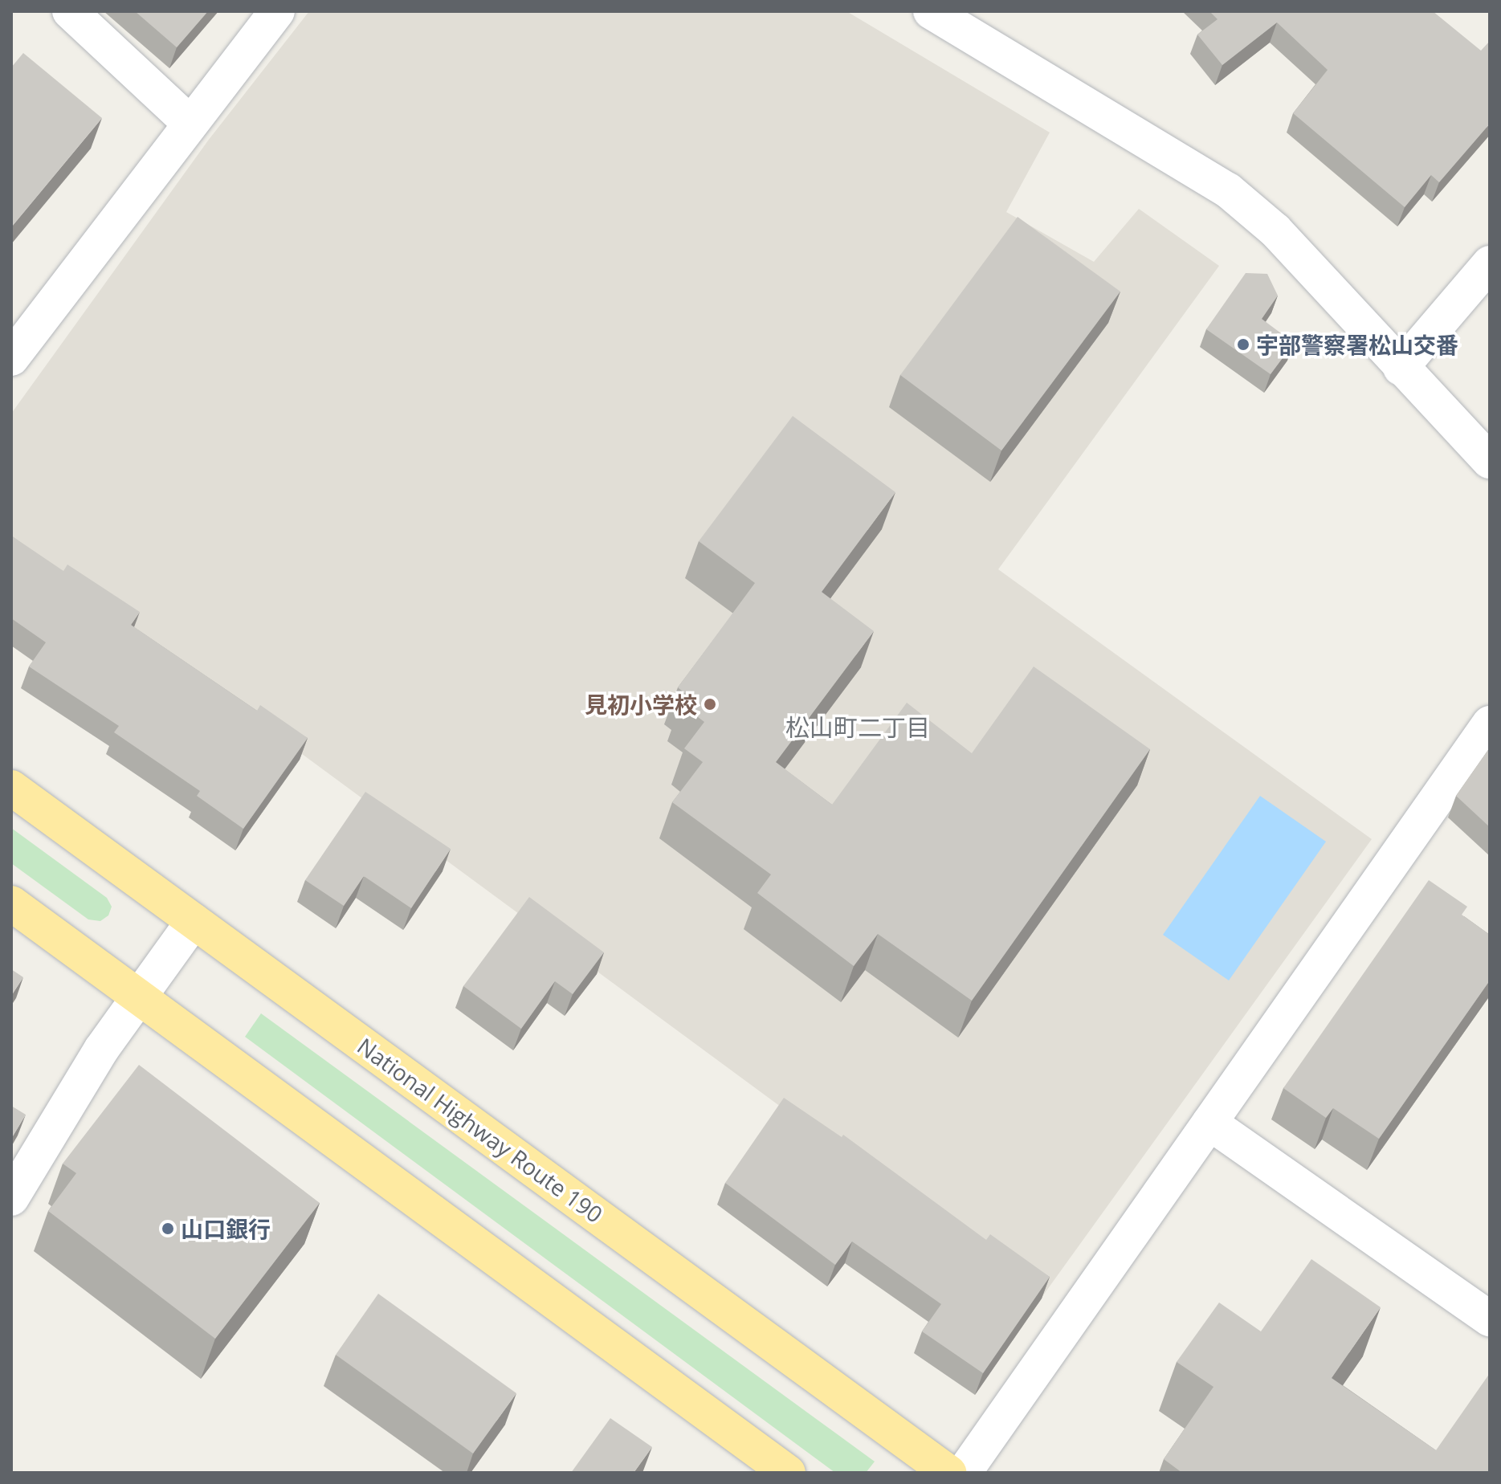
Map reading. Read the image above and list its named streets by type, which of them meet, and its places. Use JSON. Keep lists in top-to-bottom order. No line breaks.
{"streets":{"highway":["National Highway Route 190"]},"districts":["松山町二丁目"],"places":["宇部警察署松山交番","見初小学校","山口銀行"]}
